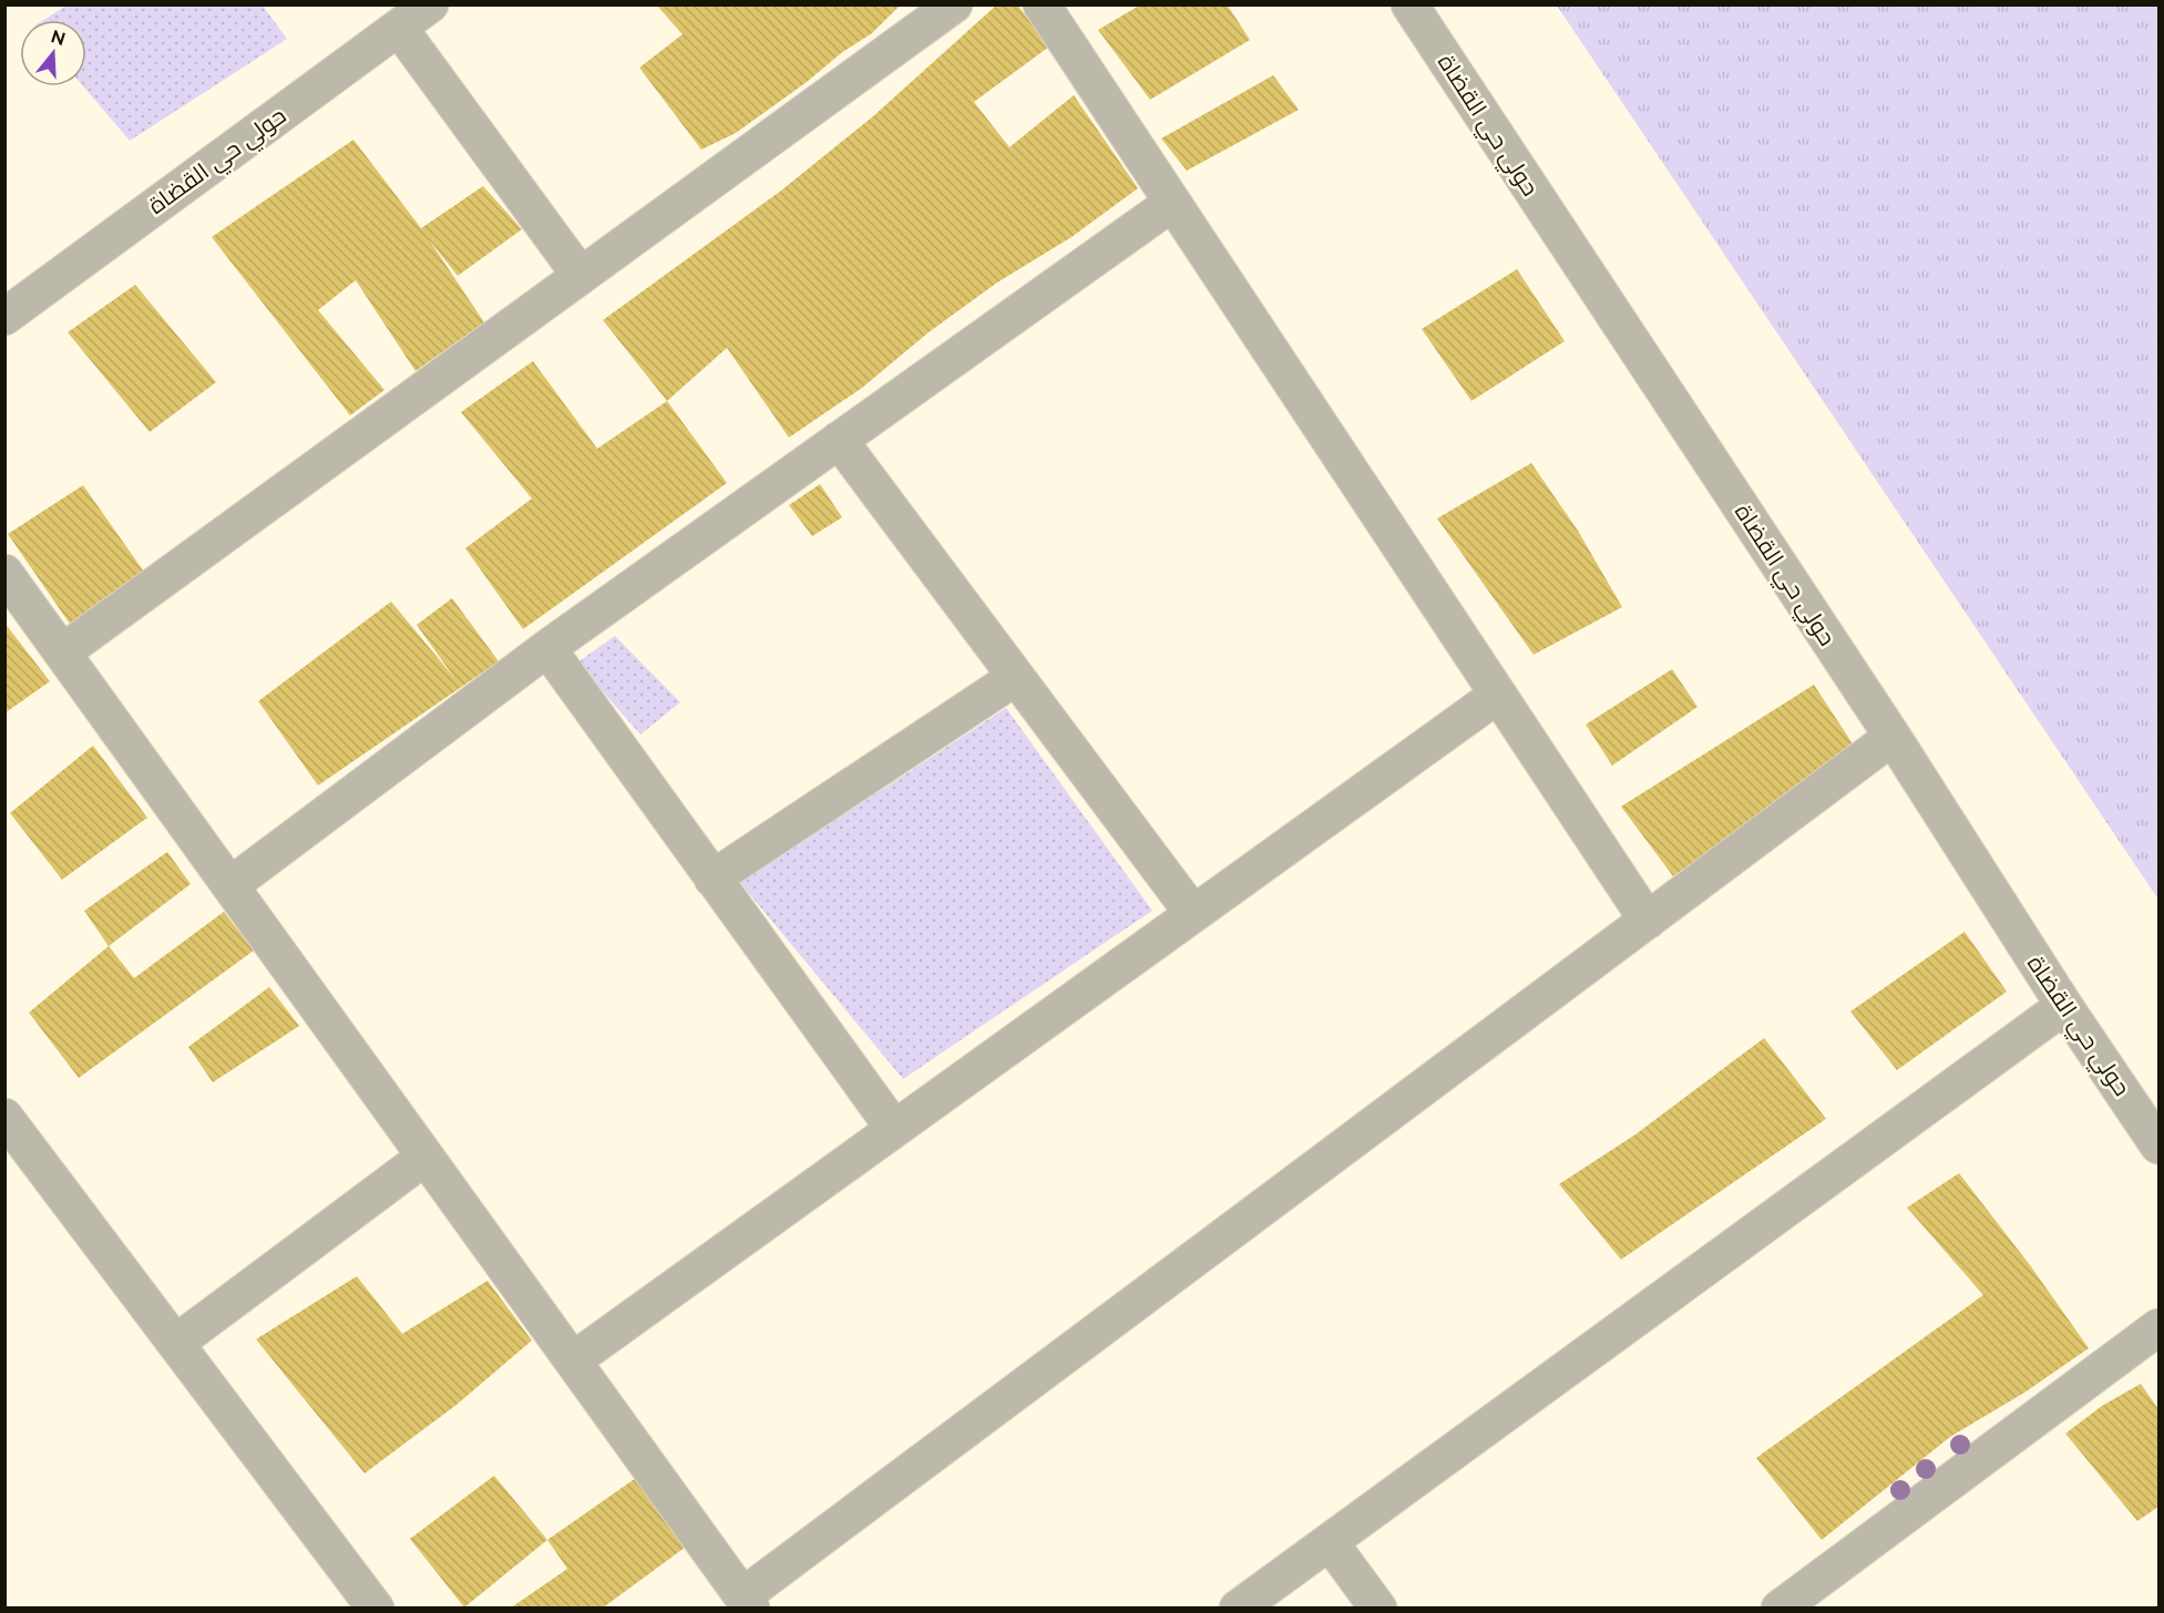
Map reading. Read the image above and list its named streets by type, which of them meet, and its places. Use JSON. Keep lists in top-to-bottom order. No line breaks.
{"streets":{"street":["حولي حي القضاة"]},"north":"top"}
